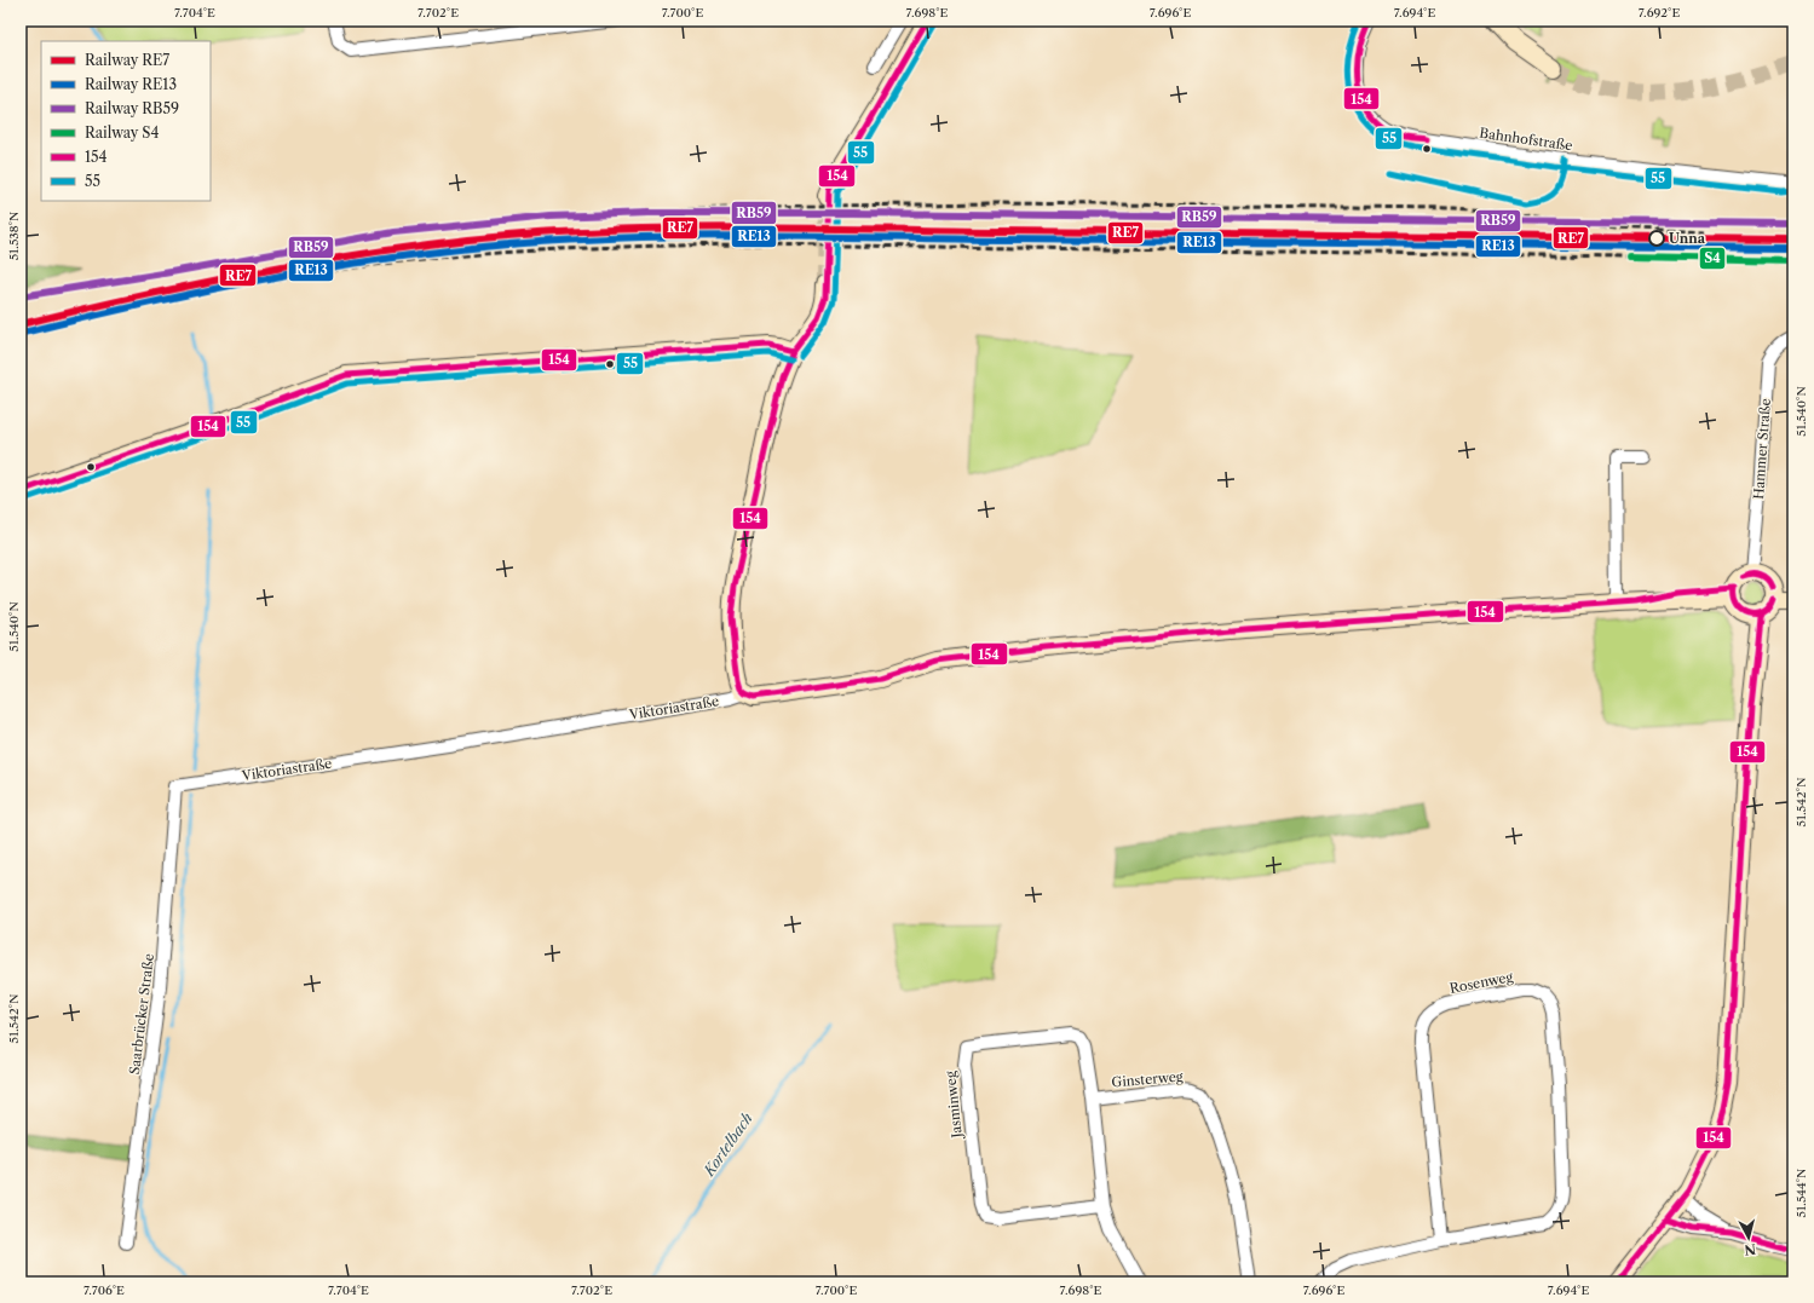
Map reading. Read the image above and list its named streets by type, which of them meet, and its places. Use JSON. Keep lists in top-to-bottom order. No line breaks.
{"streets":{"street":["Bahnhofstraße","Hammer Straße","Viktoriastraße","Rosenweg","Saarbrücker Straße","Ginsterweg","Jasminweg"]},"crossings":[["Hammer Straße","Viktoriastraße"],["Viktoriastraße","Saarbrücker Straße"],["Ginsterweg","Jasminweg"]],"water":["Kortelbach"],"places":["Unna"],"lines":["transit line 154","transit line 55","rail line RB59","rail line RE7","rail line RE13","rail line S4"],"legend":["Railway RE7","Railway RE13","Railway RB59","Railway S4","154","55"],"north":"bottom","coordinates":["7.704°E","7.702°E","7.700°E","7.698°E","7.696°E","7.694°E","7.692°E","51.538°N","51.540°N","51.542°N","51.544°N","7.706°E"]}
